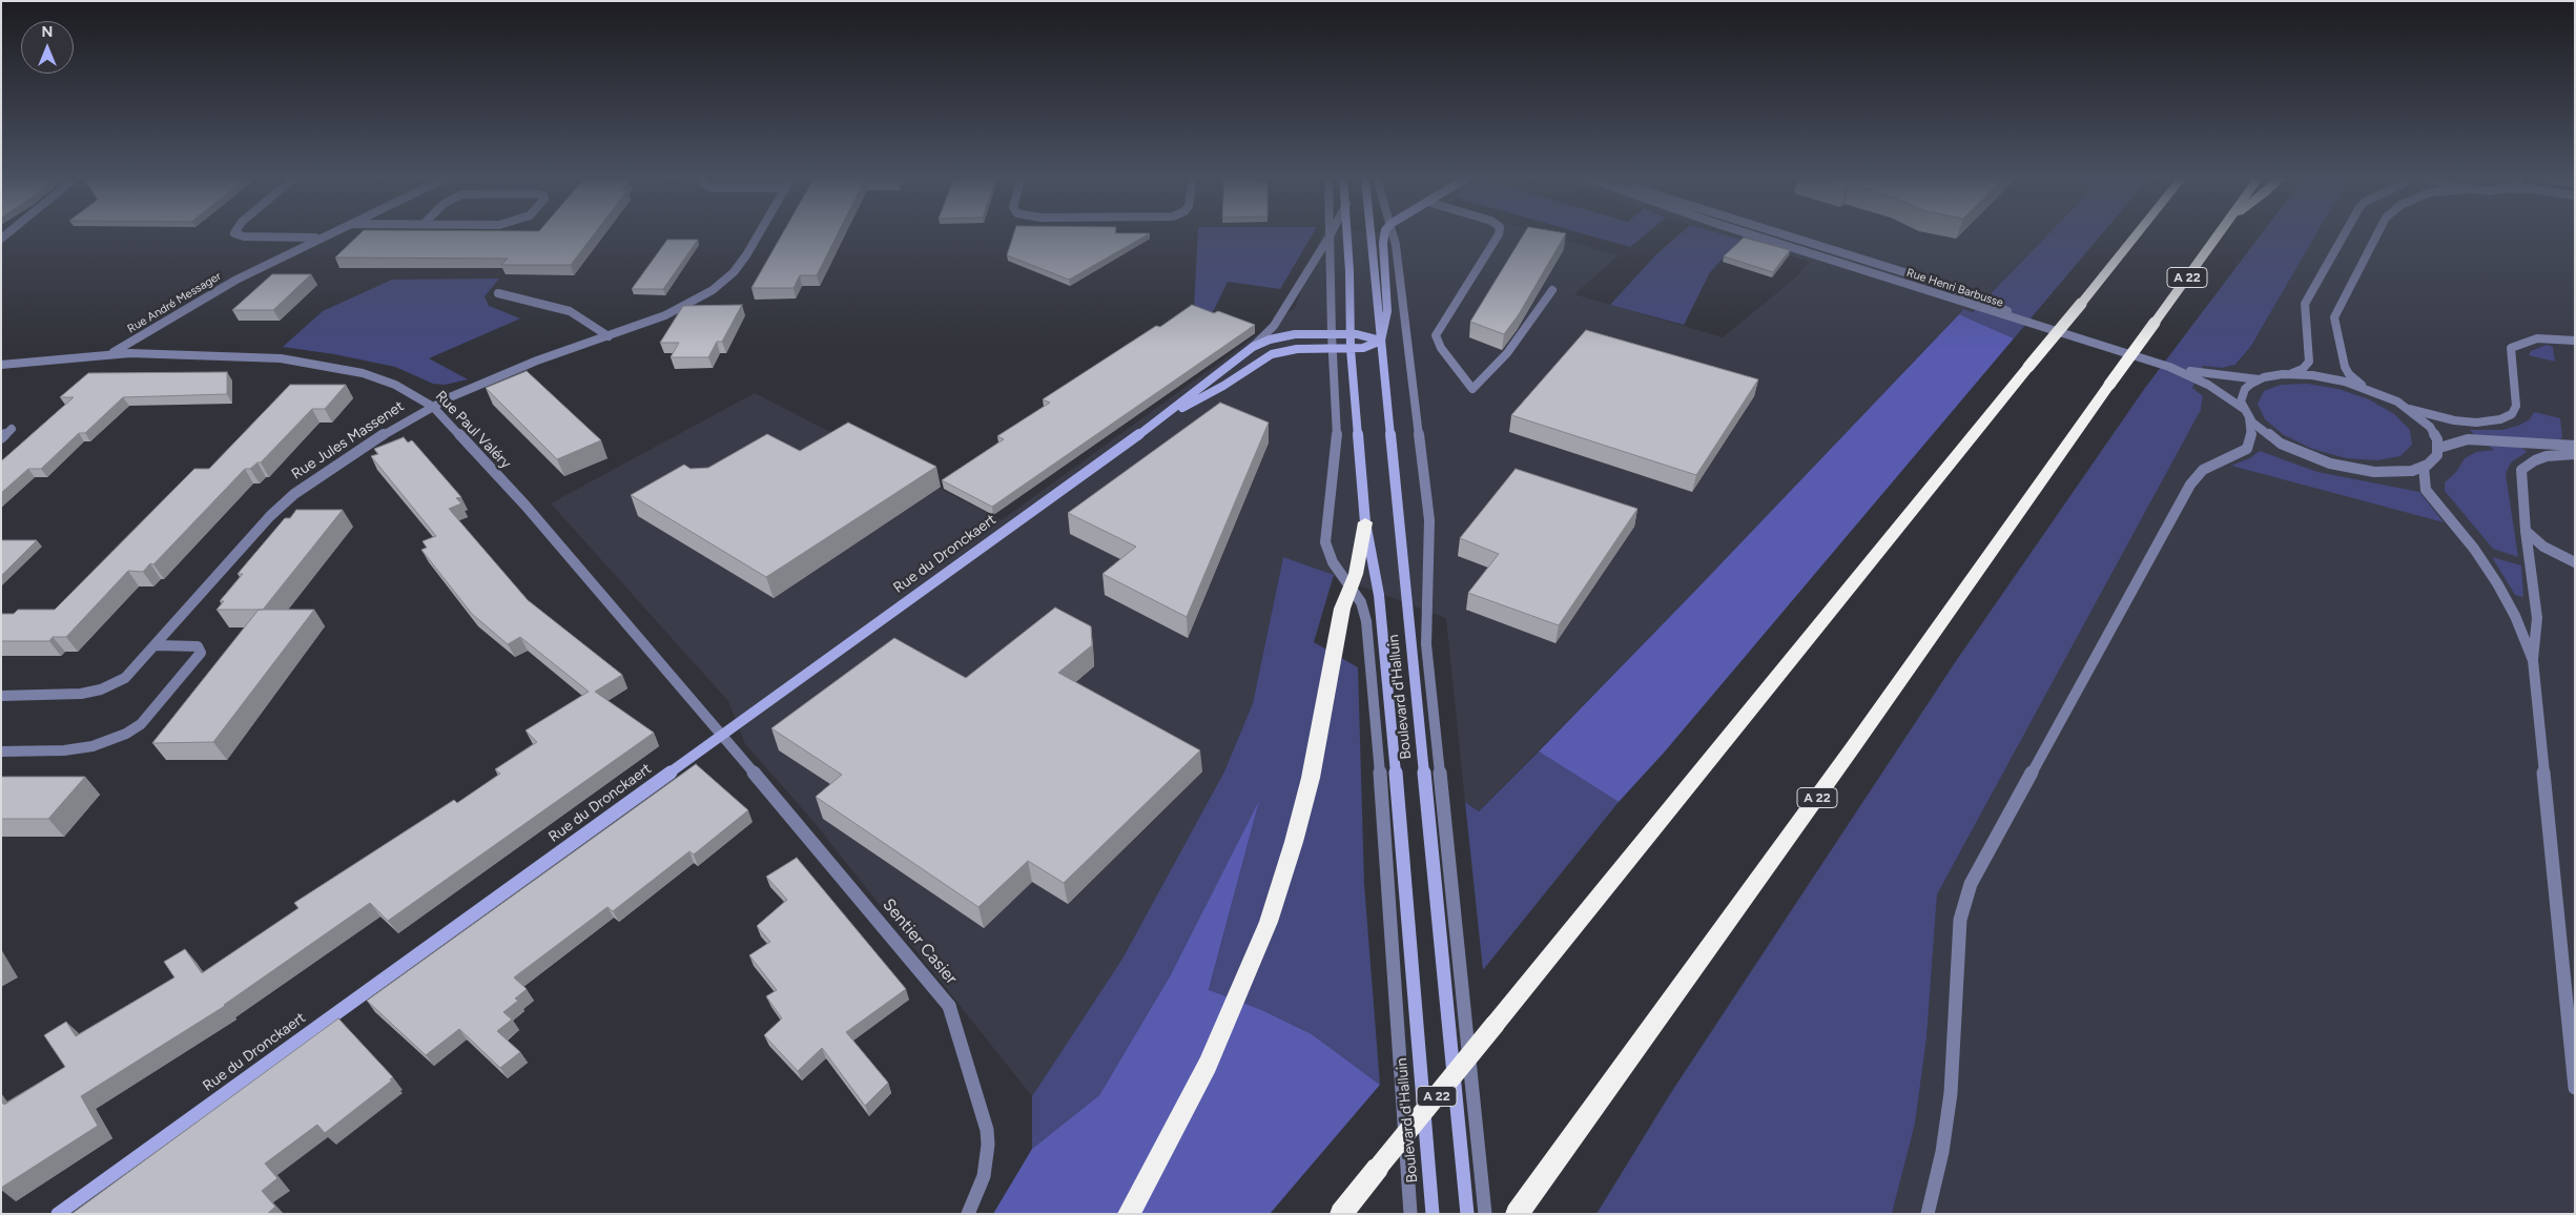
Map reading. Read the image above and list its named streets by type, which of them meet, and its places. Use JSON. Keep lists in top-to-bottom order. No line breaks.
{"streets":{"highway":["A 22"],"main road":["Rue du Dronckaert","Boulevard d'Halluin"],"street":["Rue Henri Barbusse","Rue André Messager","Rue Paul Valéry","Rue Jules Massenet","Sentier Casier"]},"crossings":[["Rue André Messager","Rue Paul Valéry"],["Rue Paul Valéry","Rue Jules Massenet"],["Rue Paul Valéry","Rue du Dronckaert"],["Rue Paul Valéry","Sentier Casier"],["Rue du Dronckaert","Boulevard d'Halluin"],["Rue du Dronckaert","Sentier Casier"]],"north":"top"}
